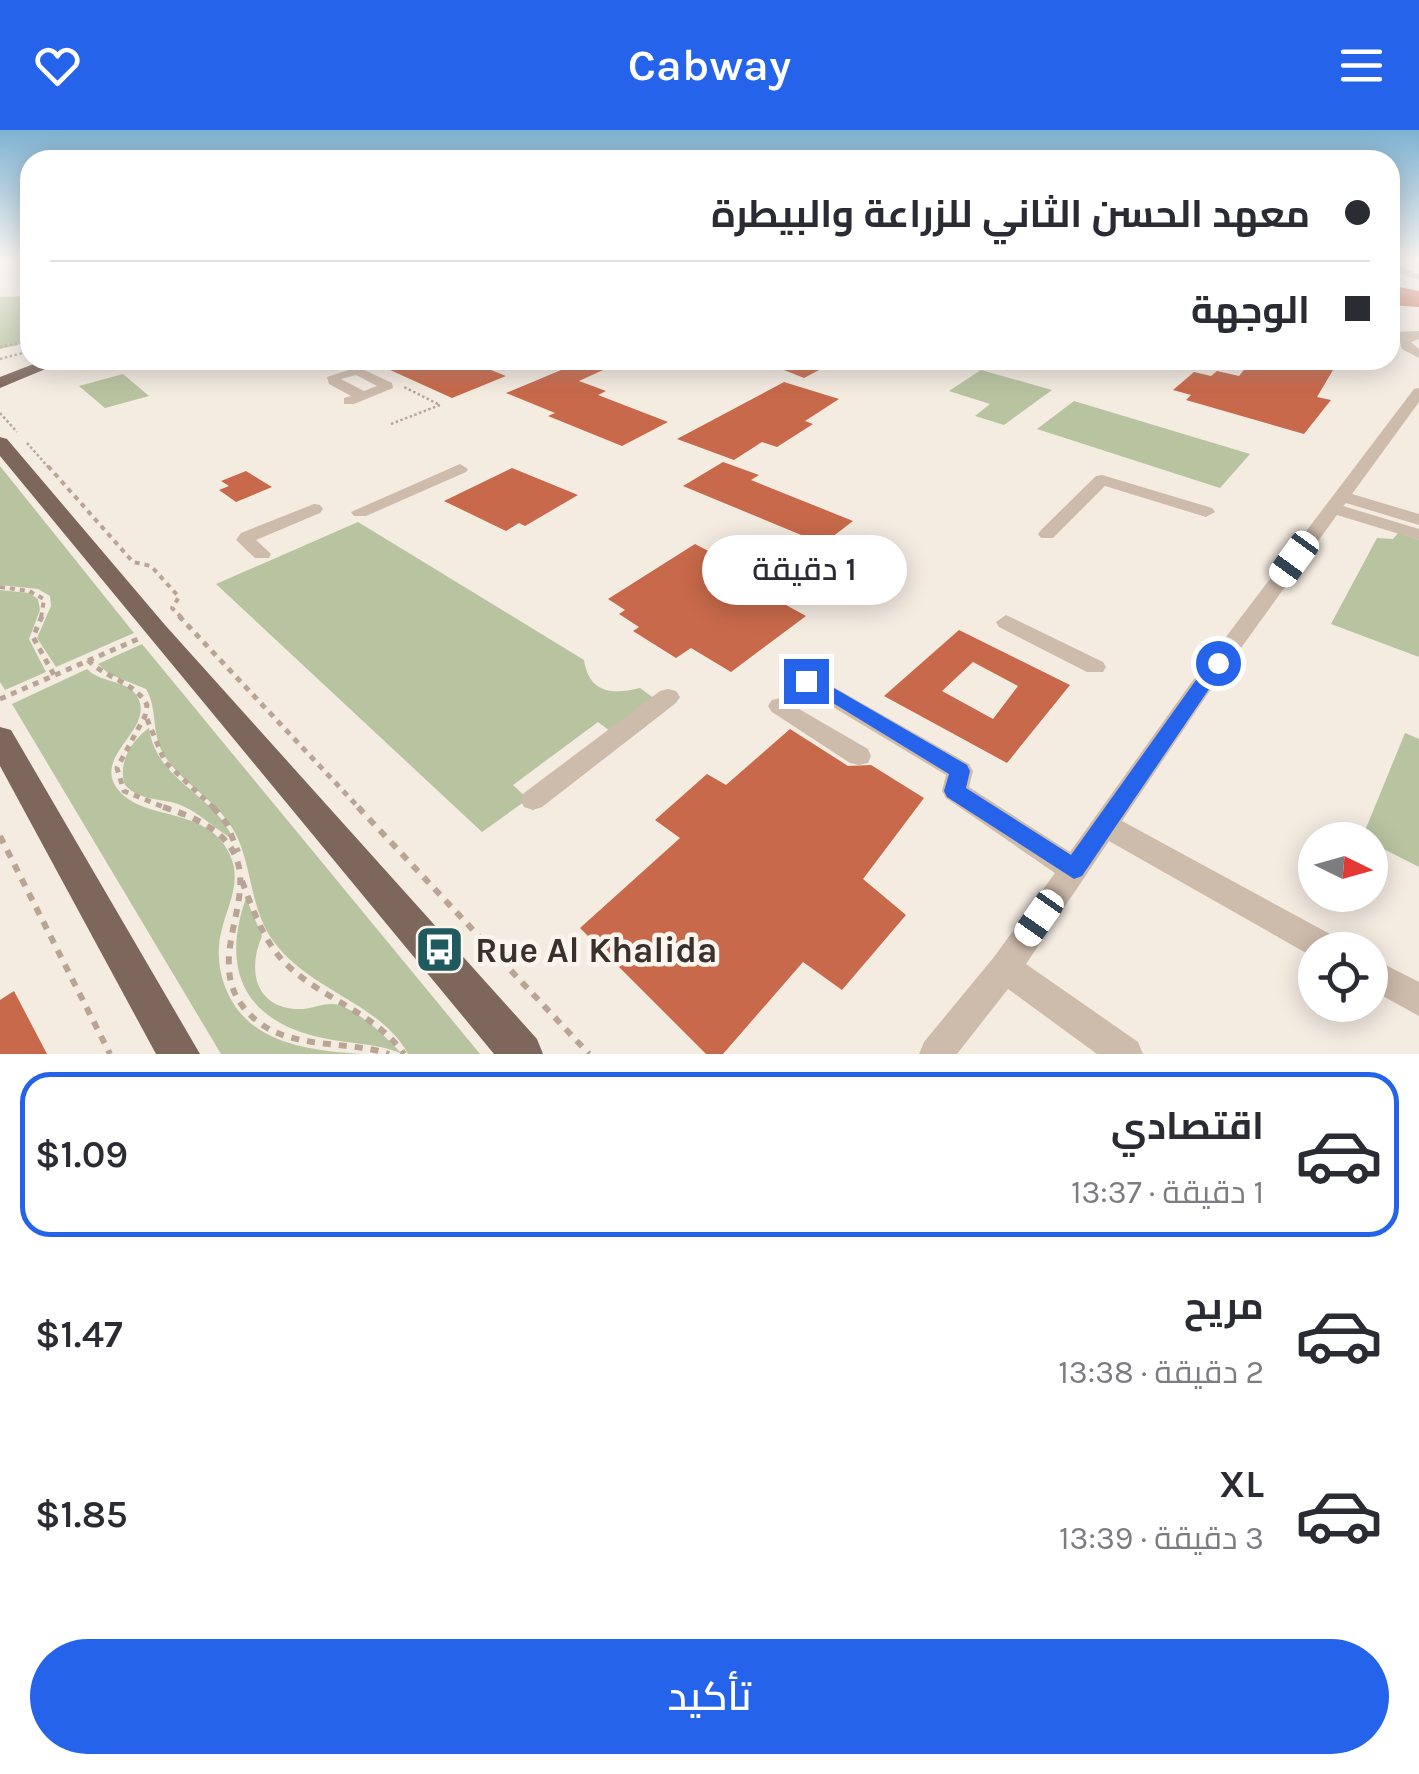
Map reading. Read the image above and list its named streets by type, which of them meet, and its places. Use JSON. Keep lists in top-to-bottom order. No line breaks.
{"places":{"bus stop":["Rue Al Khalida"]},"north":"right","page":{"header":"Cabway","banner":["معهد الحسن الثاني للزراعة والبيطرة","الوجهة"],"bubble":"1 دقيقة","list":[{"name":"اقتصادي","note":"1 دقيقة · 13:37","value":"$1.09"},{"name":"مريح","note":"2 دقيقة · 13:38","value":"$1.47"},{"name":"XL","note":"3 دقيقة · 13:39","value":"$1.85"}],"buttons":"تأكيد"}}
